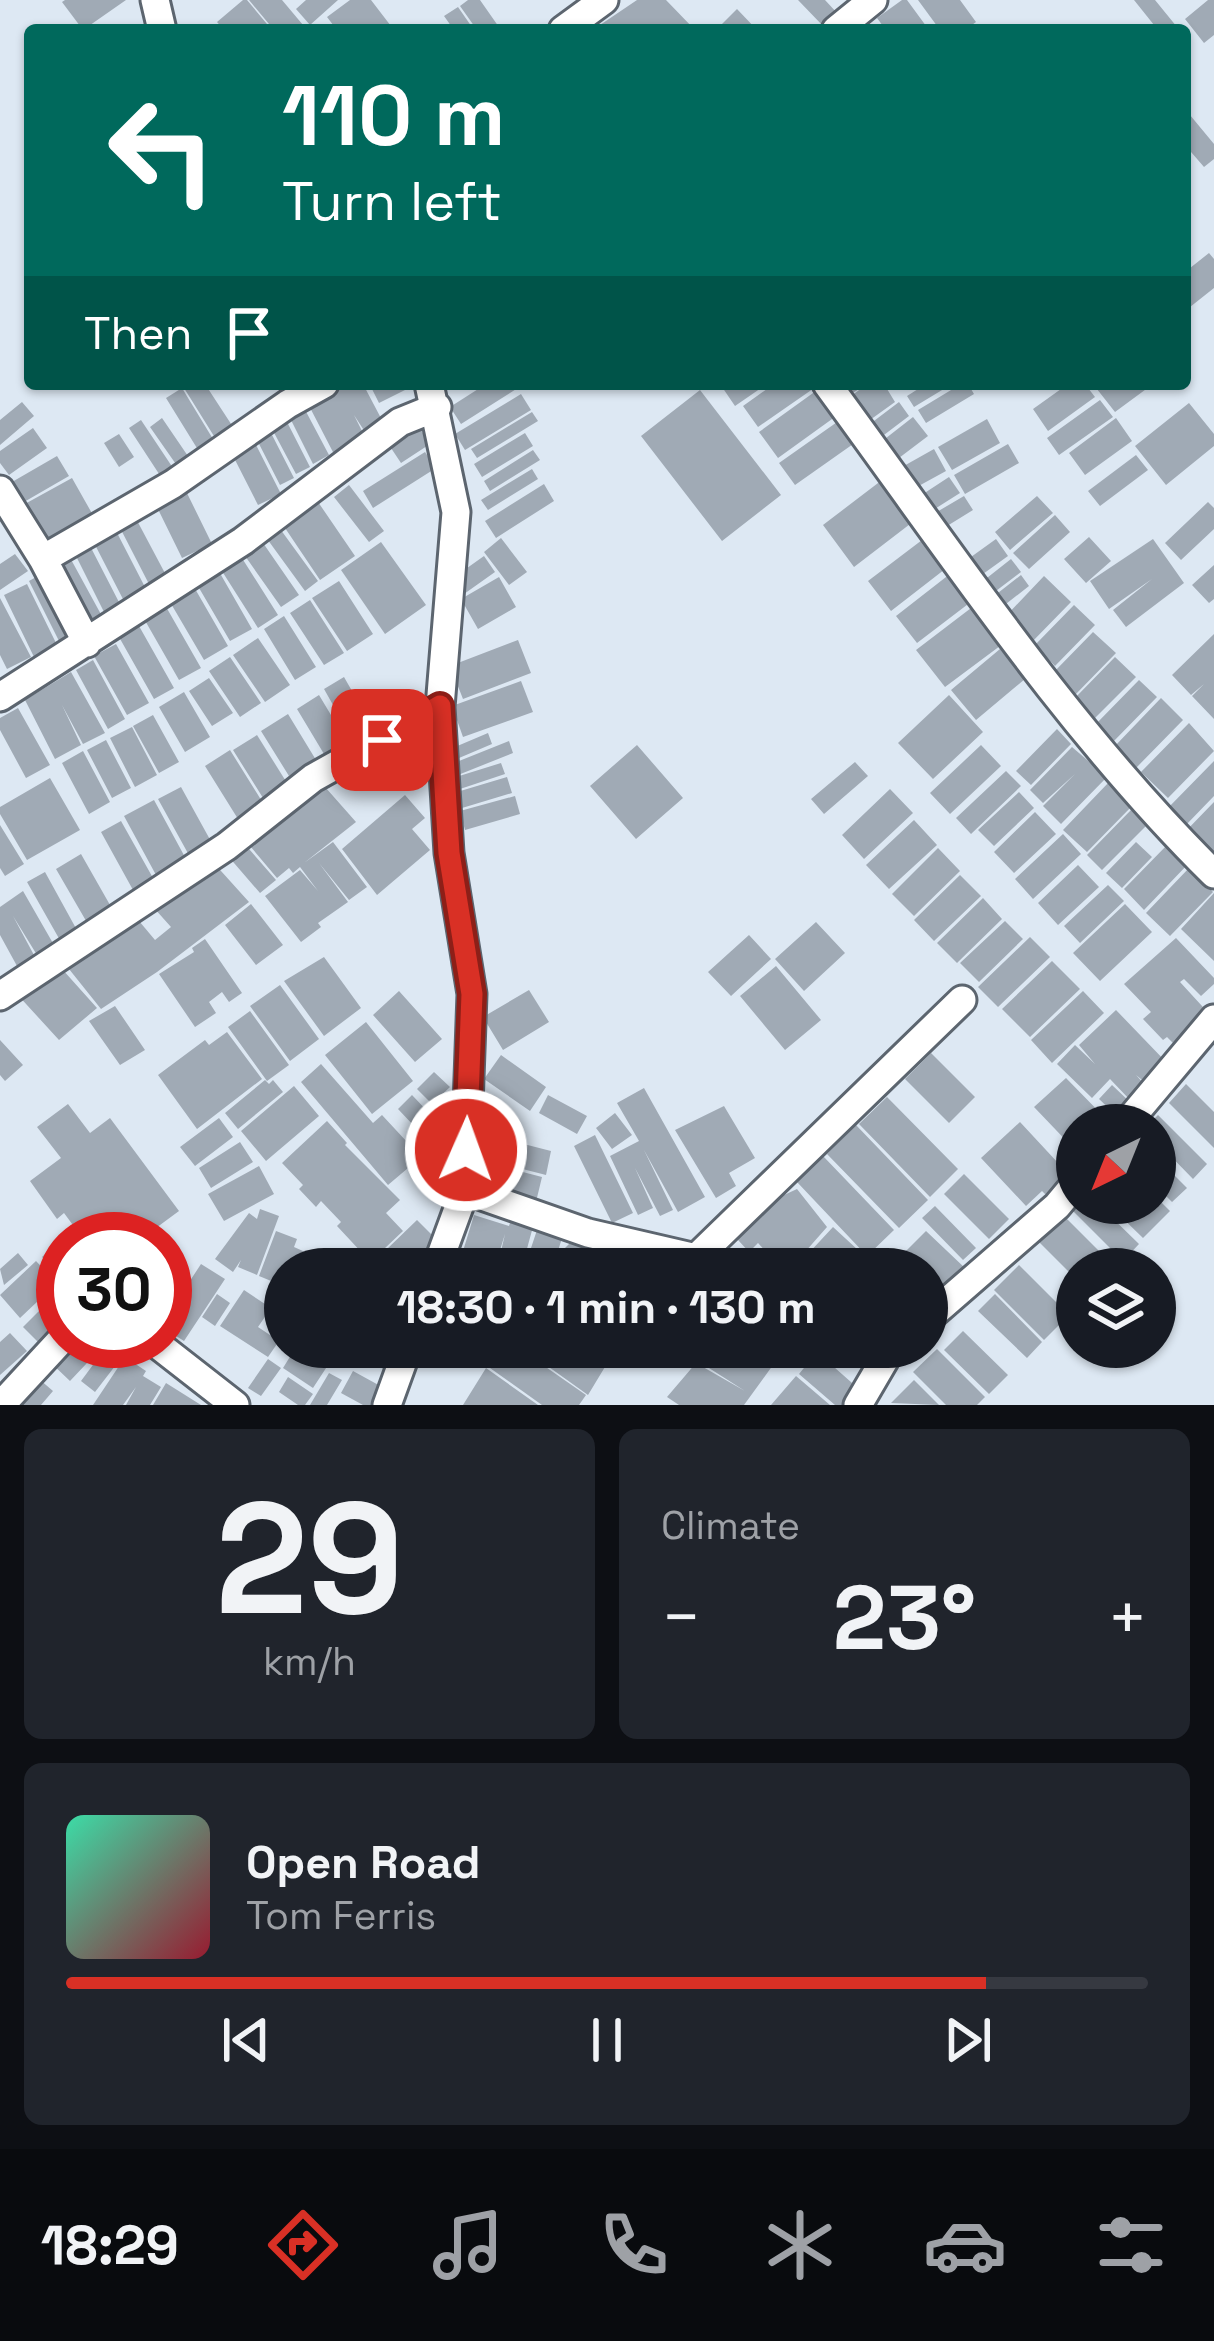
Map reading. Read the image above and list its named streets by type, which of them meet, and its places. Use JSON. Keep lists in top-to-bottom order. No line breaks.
{"north":"bottom left","page":{"turn":["110 m","Turn left"],"then":"Then","limit":"30","trip":"18:30 · 1 min · 130 m","tile":[["29","km/h"],"Climate"],"heat":["−","23°","+"],"song":["Open Road","Tom Ferris"],"tabs":"18:29"}}
